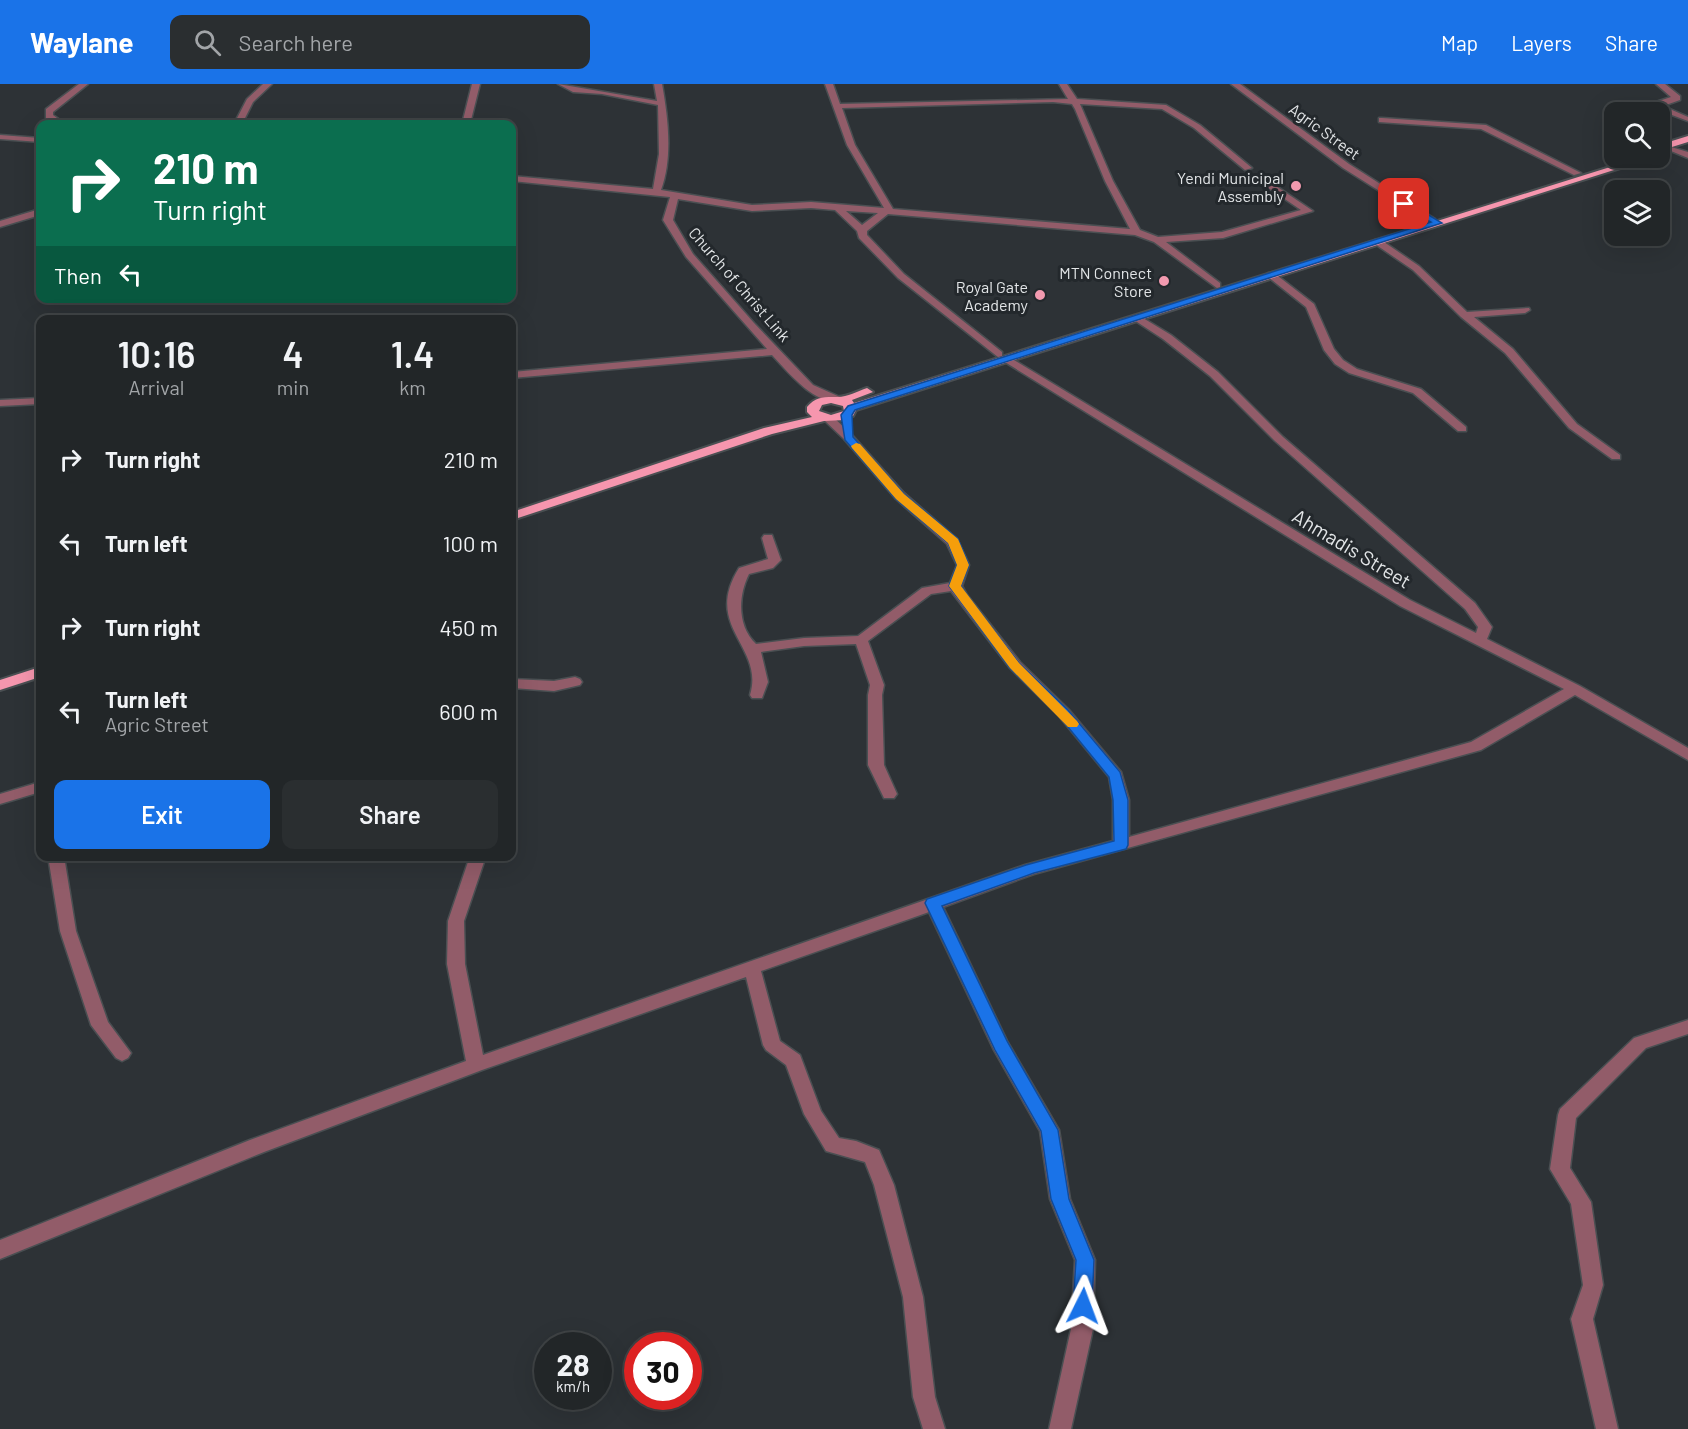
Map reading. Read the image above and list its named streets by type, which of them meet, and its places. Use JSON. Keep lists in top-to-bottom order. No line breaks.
{"streets":{"street":["Agric Street","Church of Christ Link","Ahmadis Street"]},"places":["Yendi Municipal Assembly","MTN Connect Store","Royal Gate Academy"],"page":{"header":"Waylane","search":"Search here","nav":["Map","Layers","Share"],"turn":["210 m","Turn right"],"then":"Then","eta":["10:16","Arrival","4","min","1.4","km"],"list":[{"name":"Turn right","value":"210 m"},{"name":"Turn left","value":"100 m"},{"name":"Turn right","value":"450 m"},{"name":"Turn left","note":"Agric Street","value":"600 m"}],"buttons":["Exit","Share"],"speed":"28 km/h","limit":"30"}}
